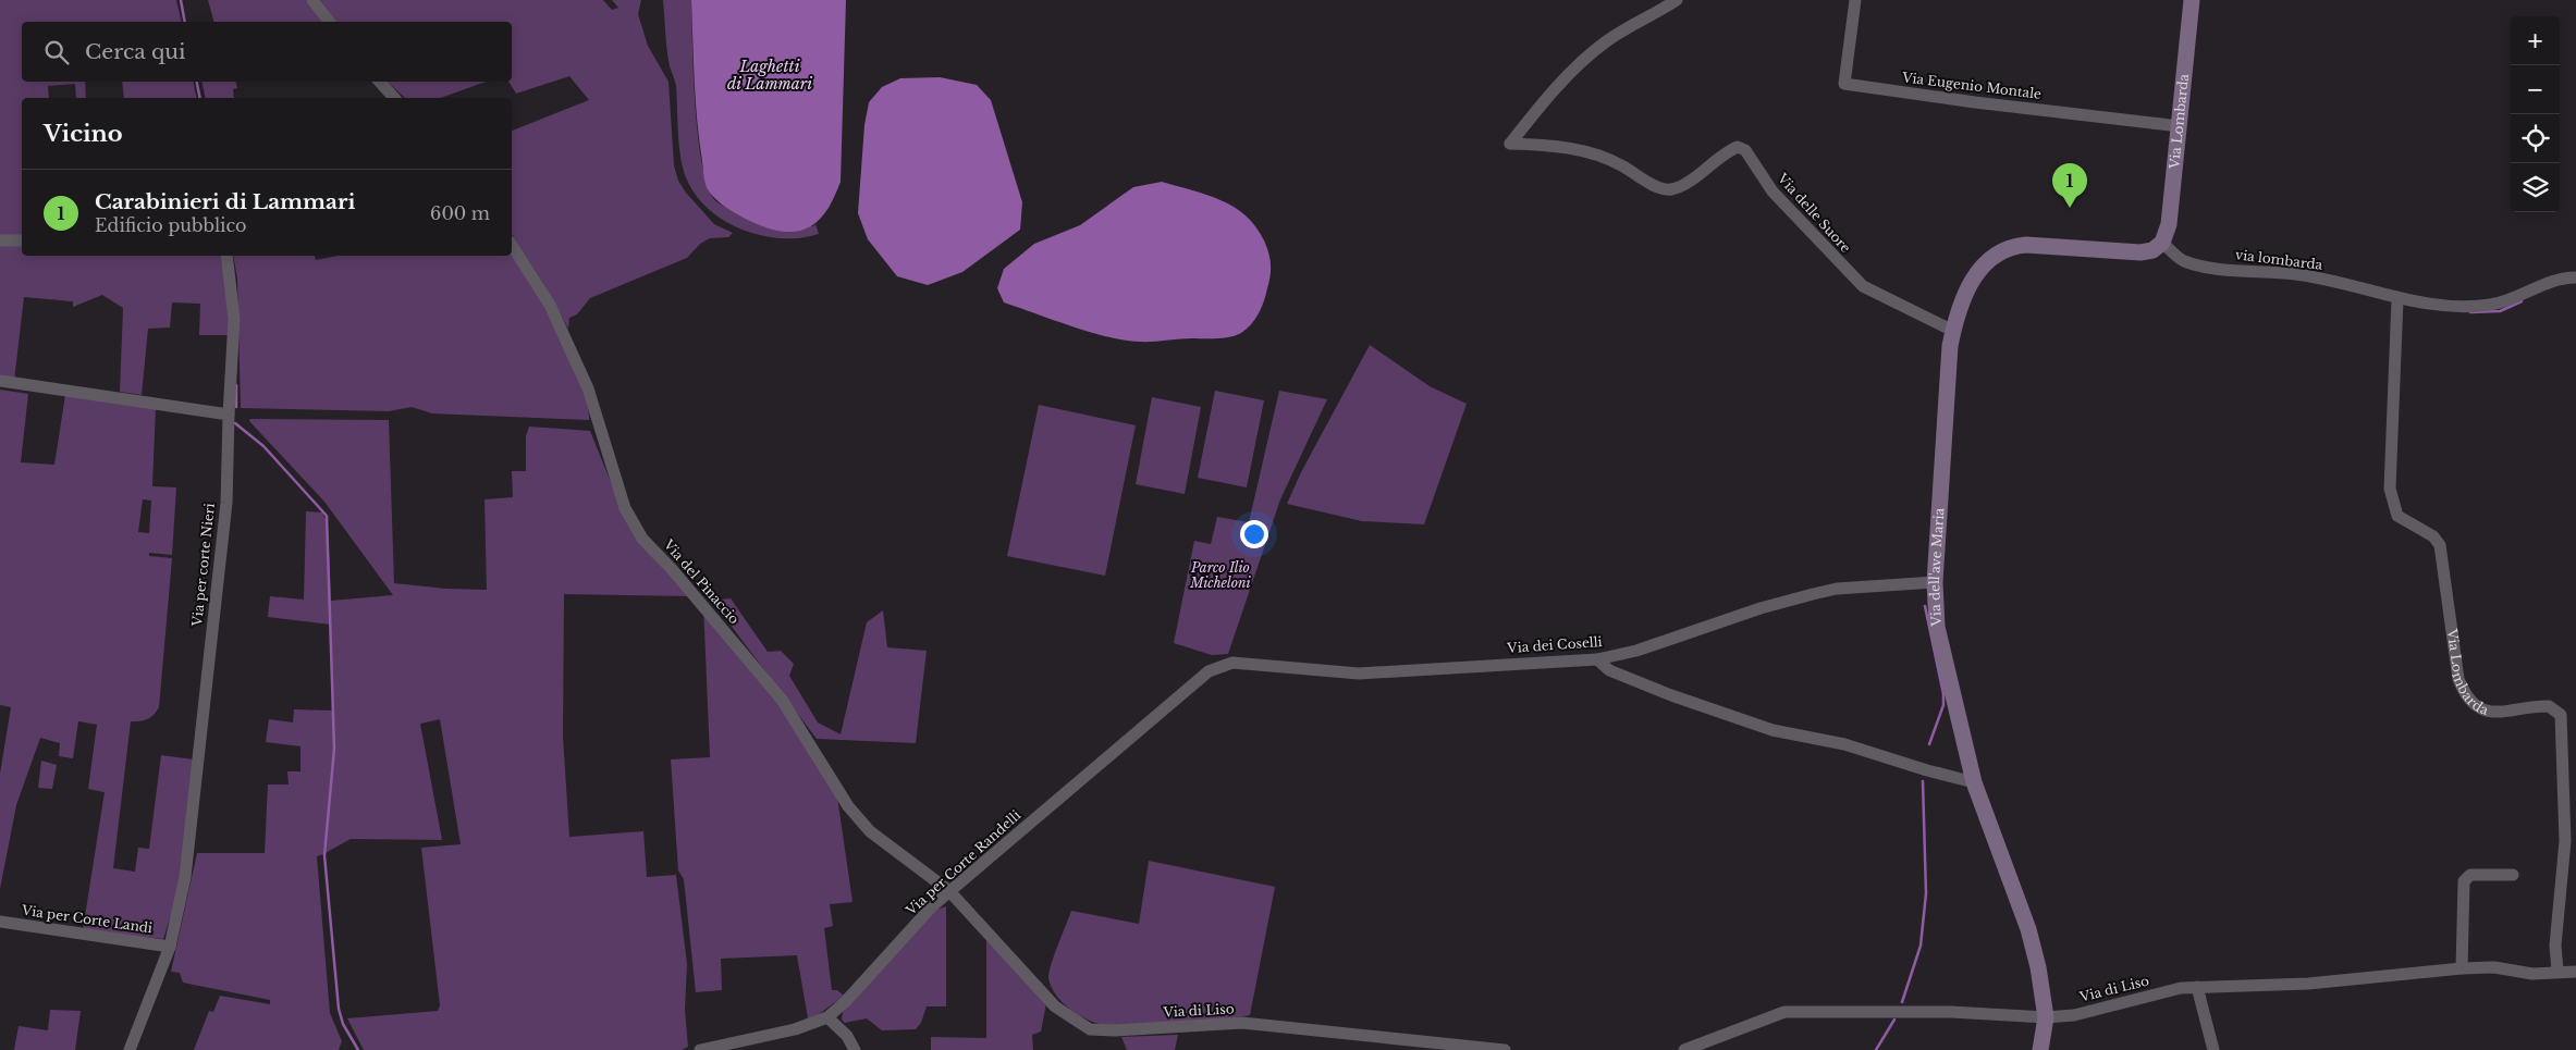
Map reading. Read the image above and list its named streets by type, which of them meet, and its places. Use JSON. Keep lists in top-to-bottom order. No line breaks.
{"streets":{"street":["Via Eugenio Montale","Via Lombarda","Via delle Suore","via lombarda","Via per corte Nieri","Via dell'ave Maria","Via del Pinaccio","Via dei Coselli","Via per Corte Randelli","Via per Corte Landi","Via di Liso"]},"crossings":[["Via Eugenio Montale","Via Lombarda"],["Via Lombarda","via lombarda"],["Via Lombarda","Via dell'ave Maria"],["Via Lombarda","Via di Liso"],["Via delle Suore","Via dell'ave Maria"],["via lombarda","Via dell'ave Maria"],["Via per corte Nieri","Via per Corte Landi"],["Via dell'ave Maria","Via dei Coselli"],["Via dell'ave Maria","Via di Liso"],["Via del Pinaccio","Via per Corte Randelli"],["Via del Pinaccio","Via di Liso"],["Via dei Coselli","Via per Corte Randelli"],["Via per Corte Randelli","Via di Liso"]],"water":["Laghetti di Lammari"],"parks":["Parco Ilio Micheloni"],"page":{"map_buttons":["+","−"],"search":"Cerca qui","heading":"Vicino","pins":"1","list":[{"mark":"1","name":"Carabinieri di Lammari","note":"Edificio pubblico","value":"600 m"}]}}
